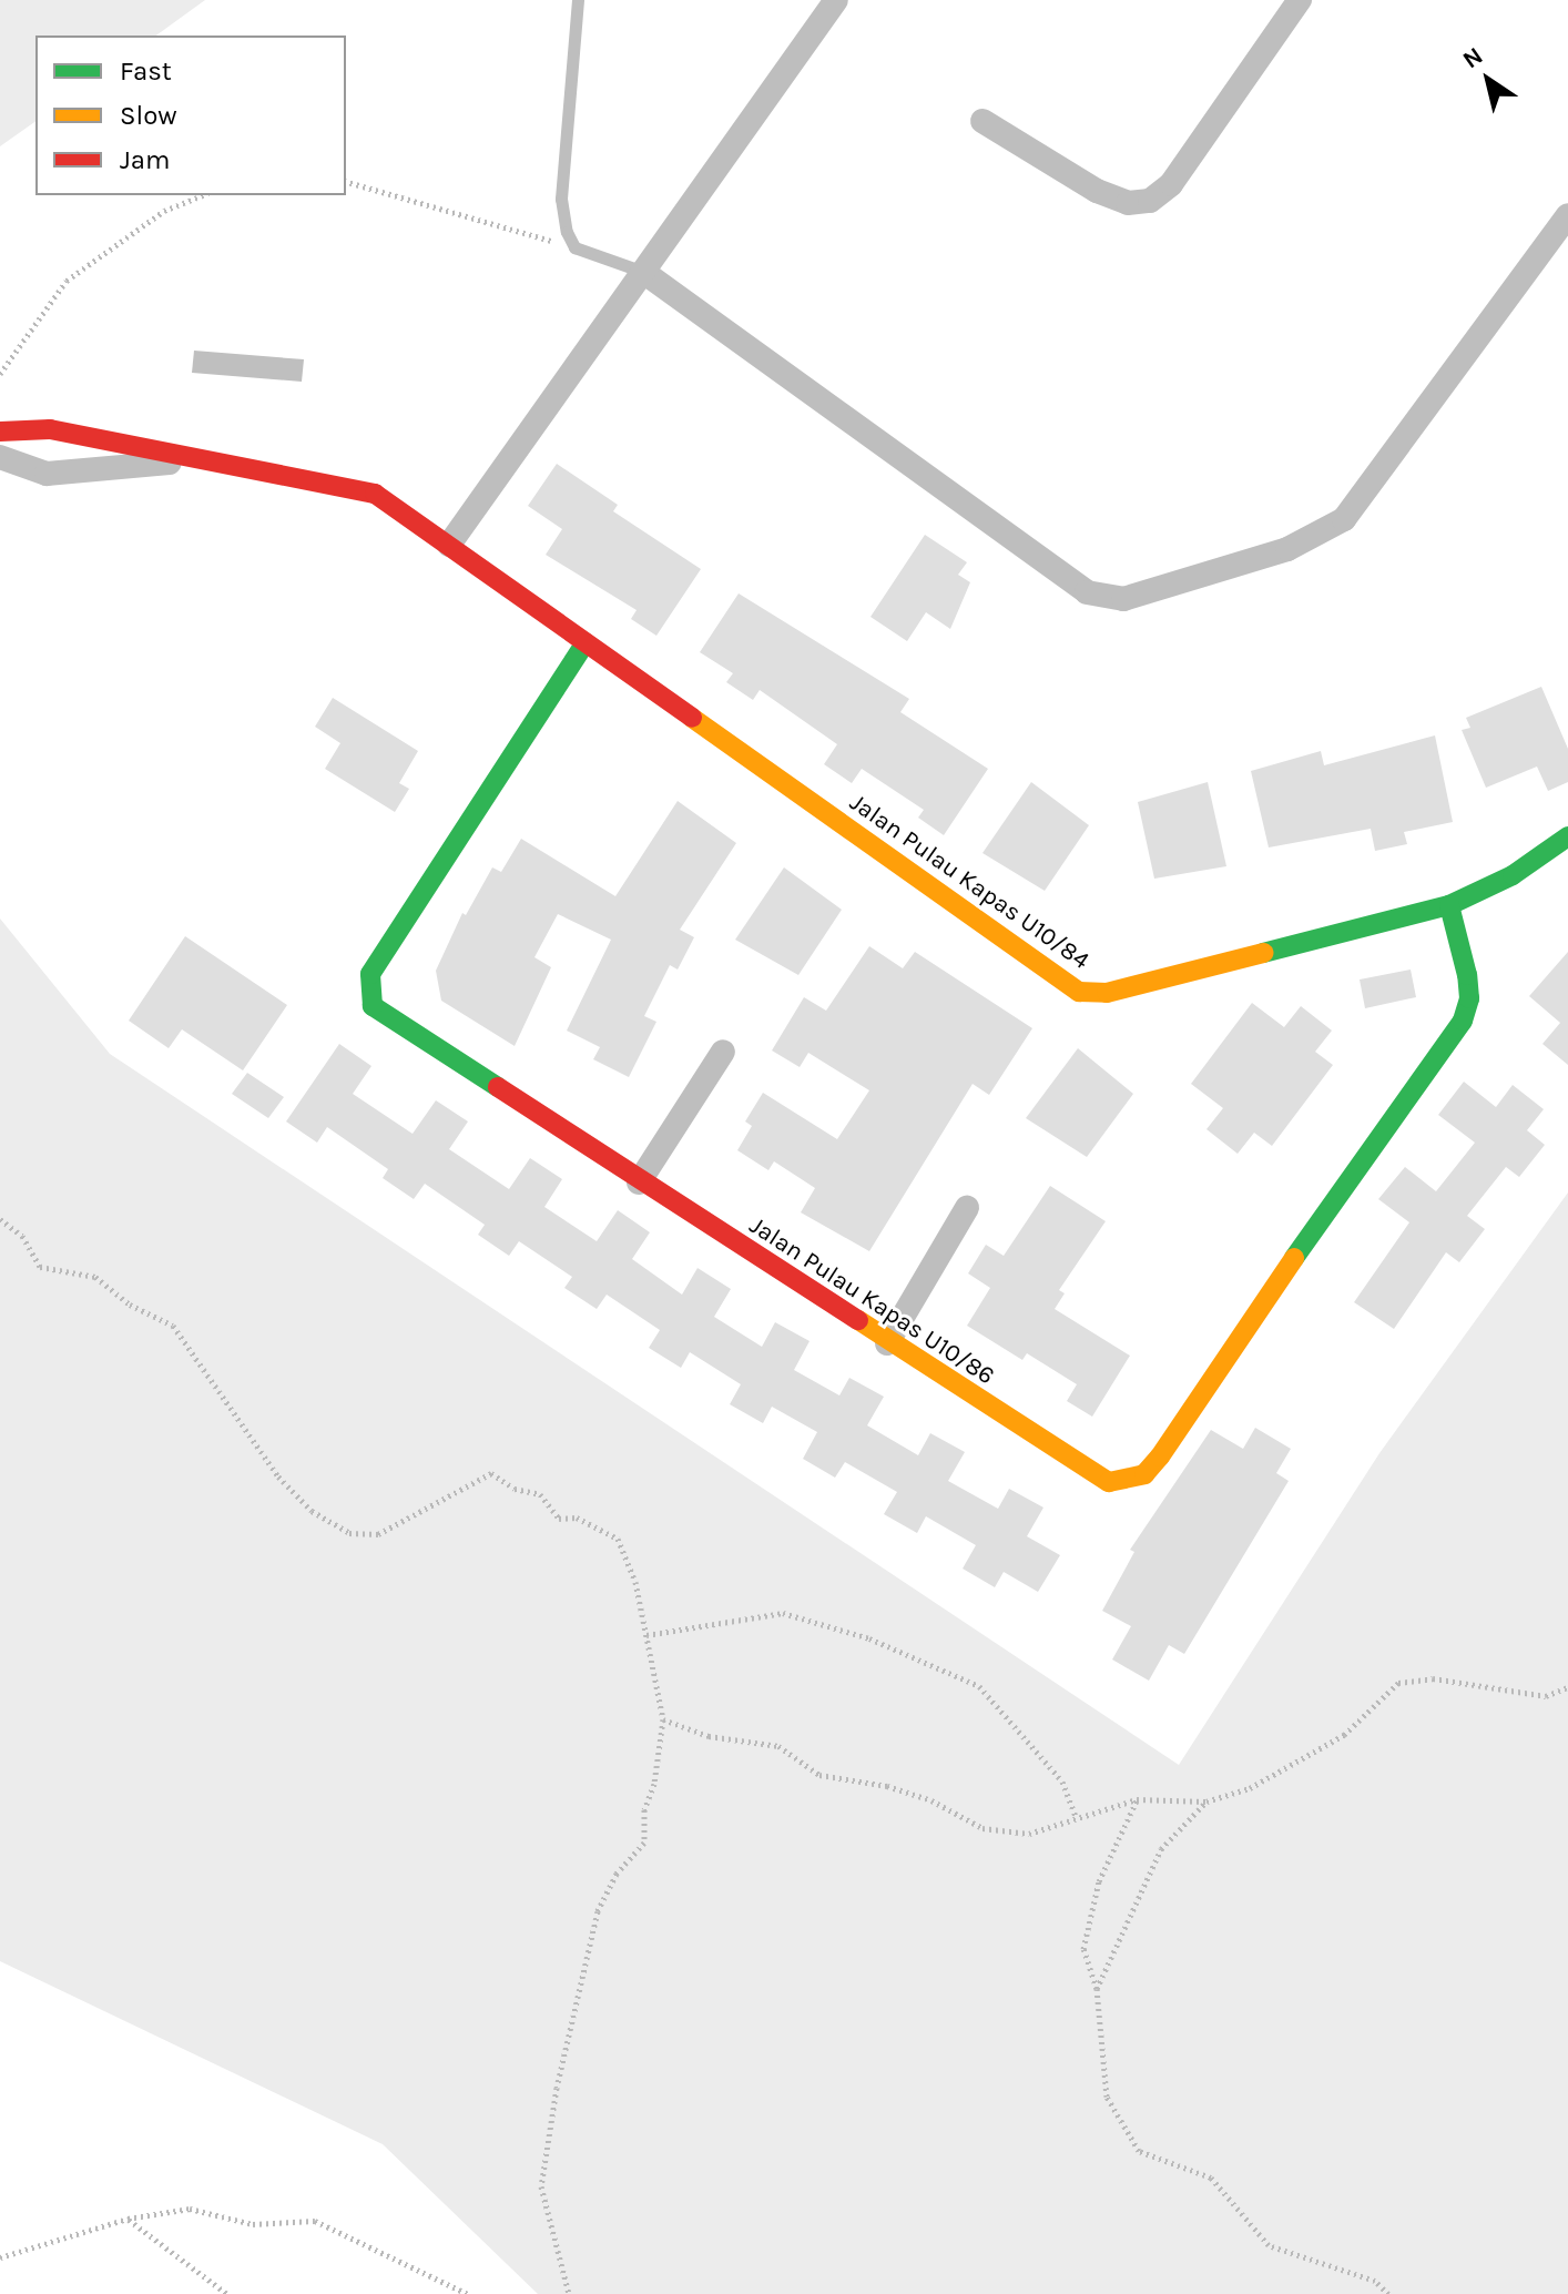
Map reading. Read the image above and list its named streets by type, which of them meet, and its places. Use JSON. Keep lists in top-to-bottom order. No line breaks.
{"streets":{"street":["Jalan Pulau Kapas U10/84","Jalan Pulau Kapas U10/86"]},"crossings":[["Jalan Pulau Kapas U10/84","Jalan Pulau Kapas U10/86"]],"legend":["Fast","Slow","Jam"],"north":"top left"}
